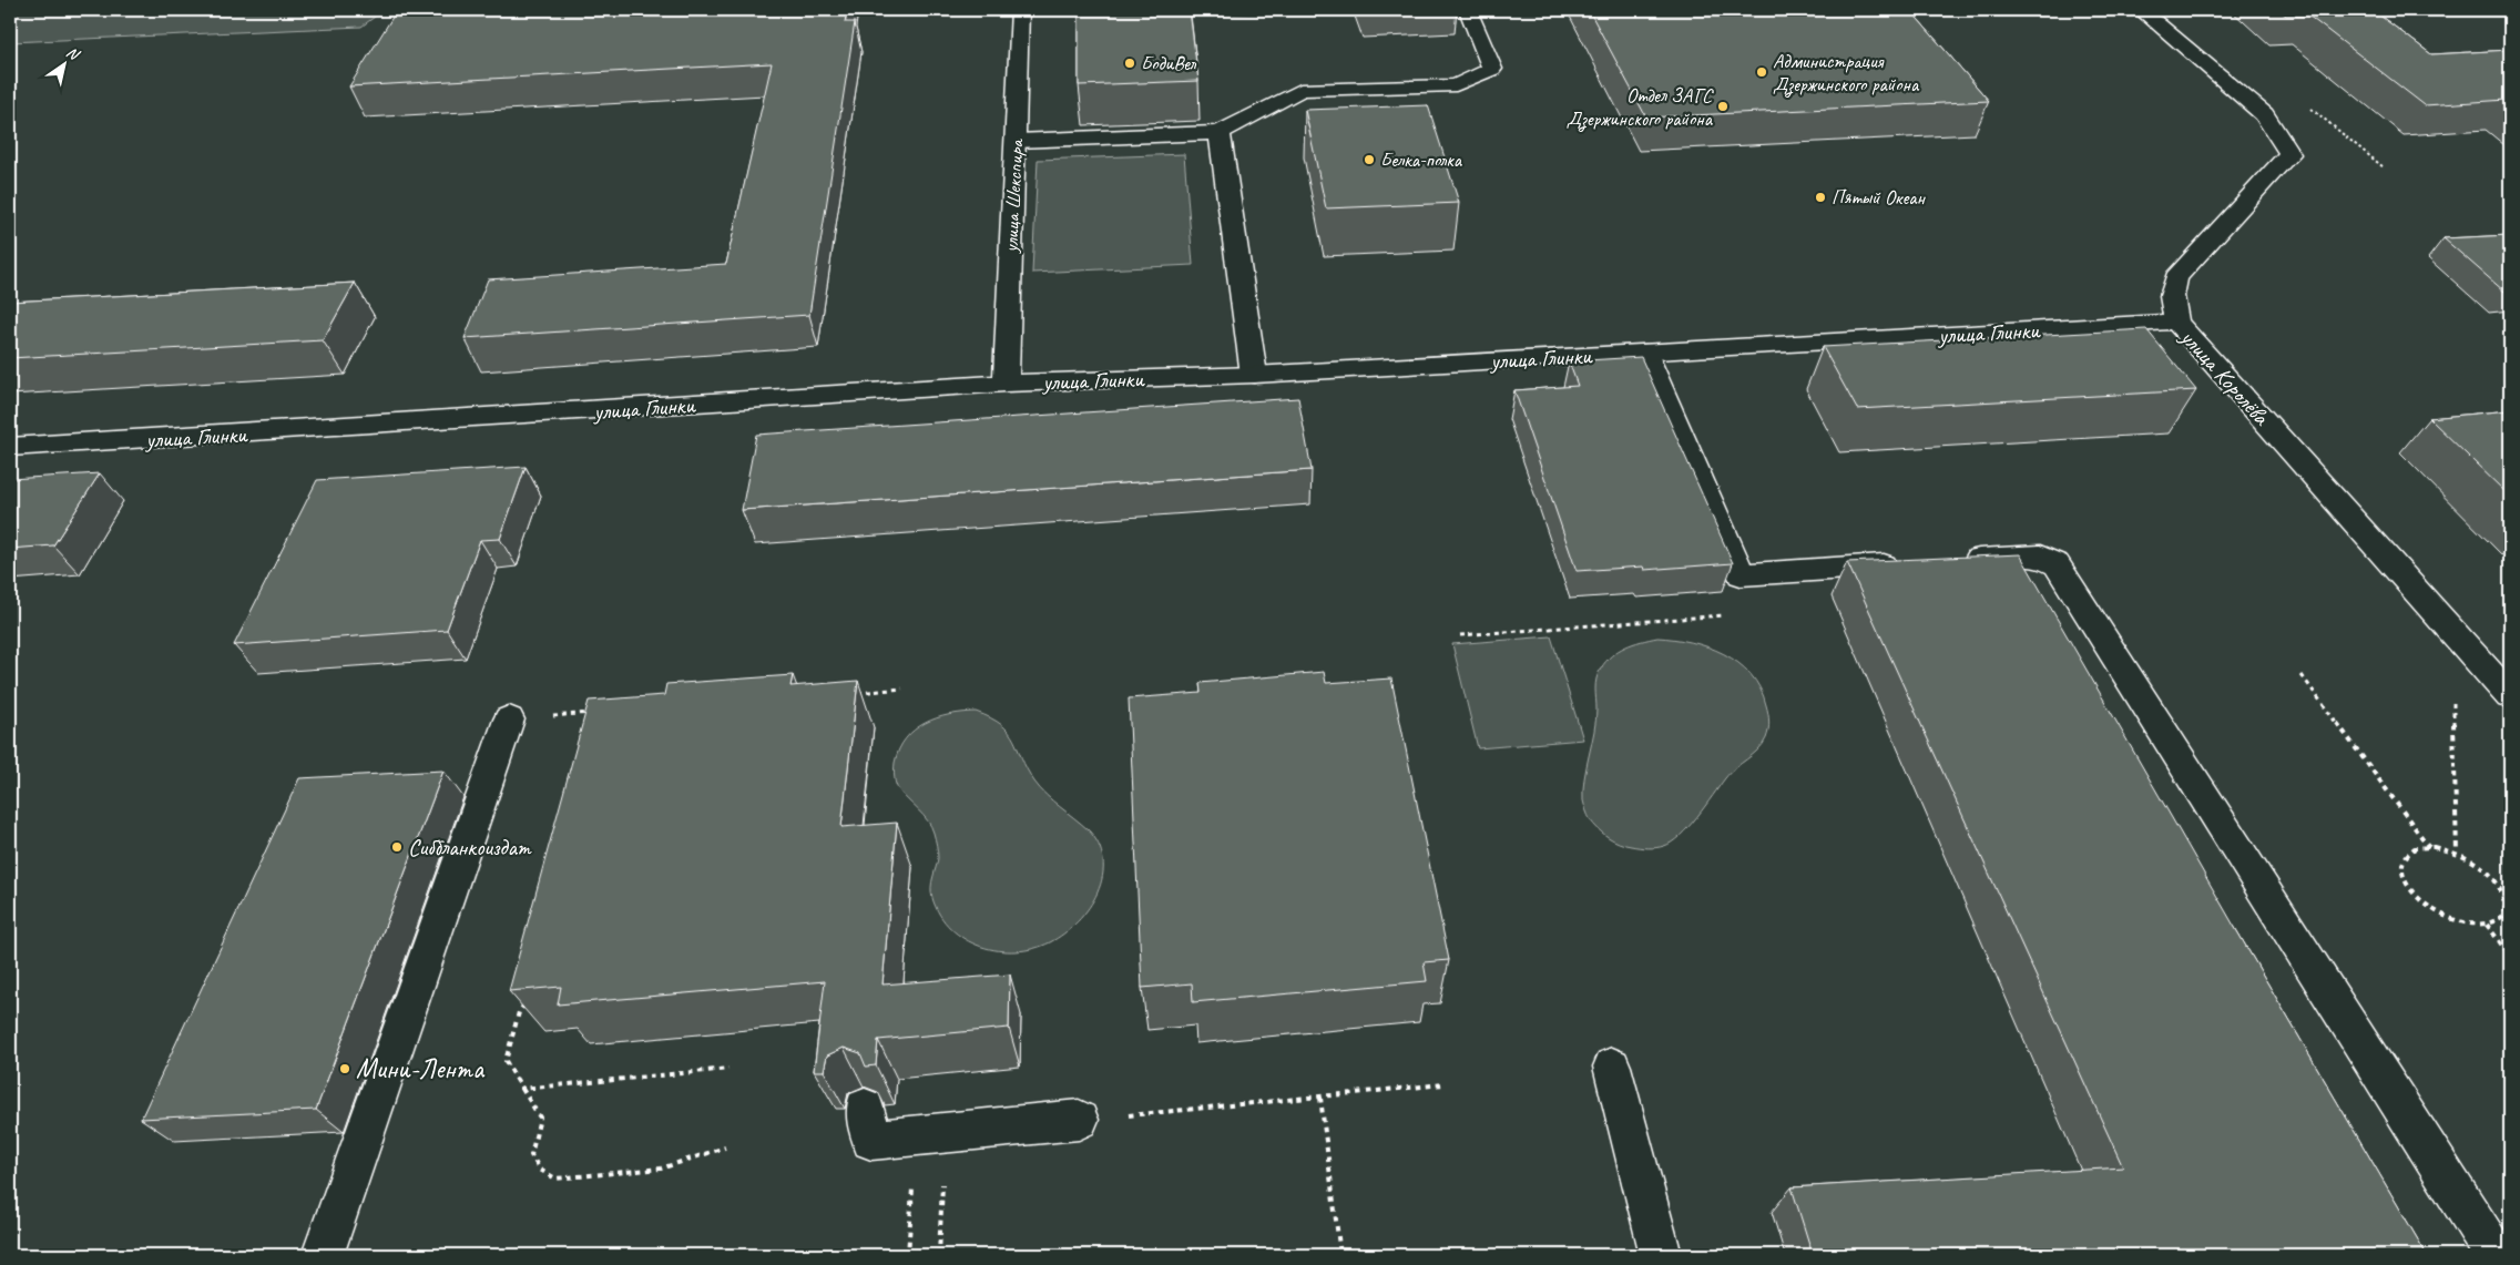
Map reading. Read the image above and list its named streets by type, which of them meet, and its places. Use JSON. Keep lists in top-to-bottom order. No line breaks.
{"streets":{"street":["улица Шекспира","улица Глинки","улица Королёва"]},"crossings":[["улица Шекспира","улица Глинки"],["улица Глинки","улица Королёва"]],"places":["БодиВел","Администрация Дзержинского района","Отдел ЗАГС Дзержинского района","Белка-полка","Пятый Океан","Сиббланкоиздат","Мини-Лента"],"north":"top right"}
